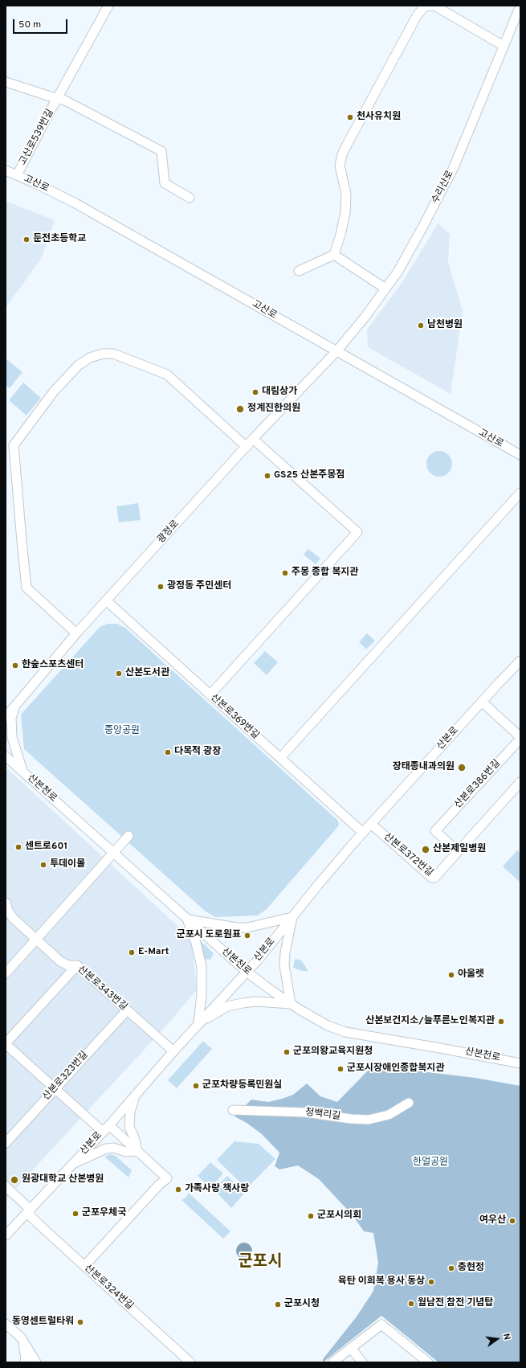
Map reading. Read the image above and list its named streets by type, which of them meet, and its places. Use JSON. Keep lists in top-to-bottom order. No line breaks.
{"streets":{"street":["고산로539번길","고산로","수리산로","광정로","산본로369번길","산본로","산본로386번길","산본천로","산본로372번길","산본로343번길","산본로323번길","청백리길","산본로324번길"]},"crossings":[["고산로539번길","고산로"],["고산로","수리산로"],["고산로","광정로"],["수리산로","광정로"],["광정로","산본로369번길"],["산본로369번길","산본로"],["산본로","산본로386번길"],["산본로","산본천로"],["산본로","산본로372번길"],["산본로","산본로343번길"],["산본로","산본로324번길"],["산본로386번길","산본로372번길"],["산본로343번길","산본로323번길"]],"districts":["군포시"],"parks":["중앙공원","한얼공원"],"places":["천사유치원","둔전초등학교","남천병원","대림상가","정계진한의원","GS25 산본주몽점","주몽 종합 복지관","광정동 주민센터","한숲스포츠센터","산본도서관","다목적 광장","장태종내과의원","센트로601","산본제일병원","투데이몰","군포시 도로원표","E-Mart","아울렛","산본보건지소/늘푸른노인복지관","군포의왕교육지원청","군포시장애인종합복지관","군포차량등록민원실","원광대학교 산본병원","가족사랑 책사랑","군포우체국","군포시의회","여우산","충현정","육탄 이희복 용사 동상","월남전 참전 기념탑","군포시청","동영센트럴타워"],"scale_bar":"50 m","north":"right"}
